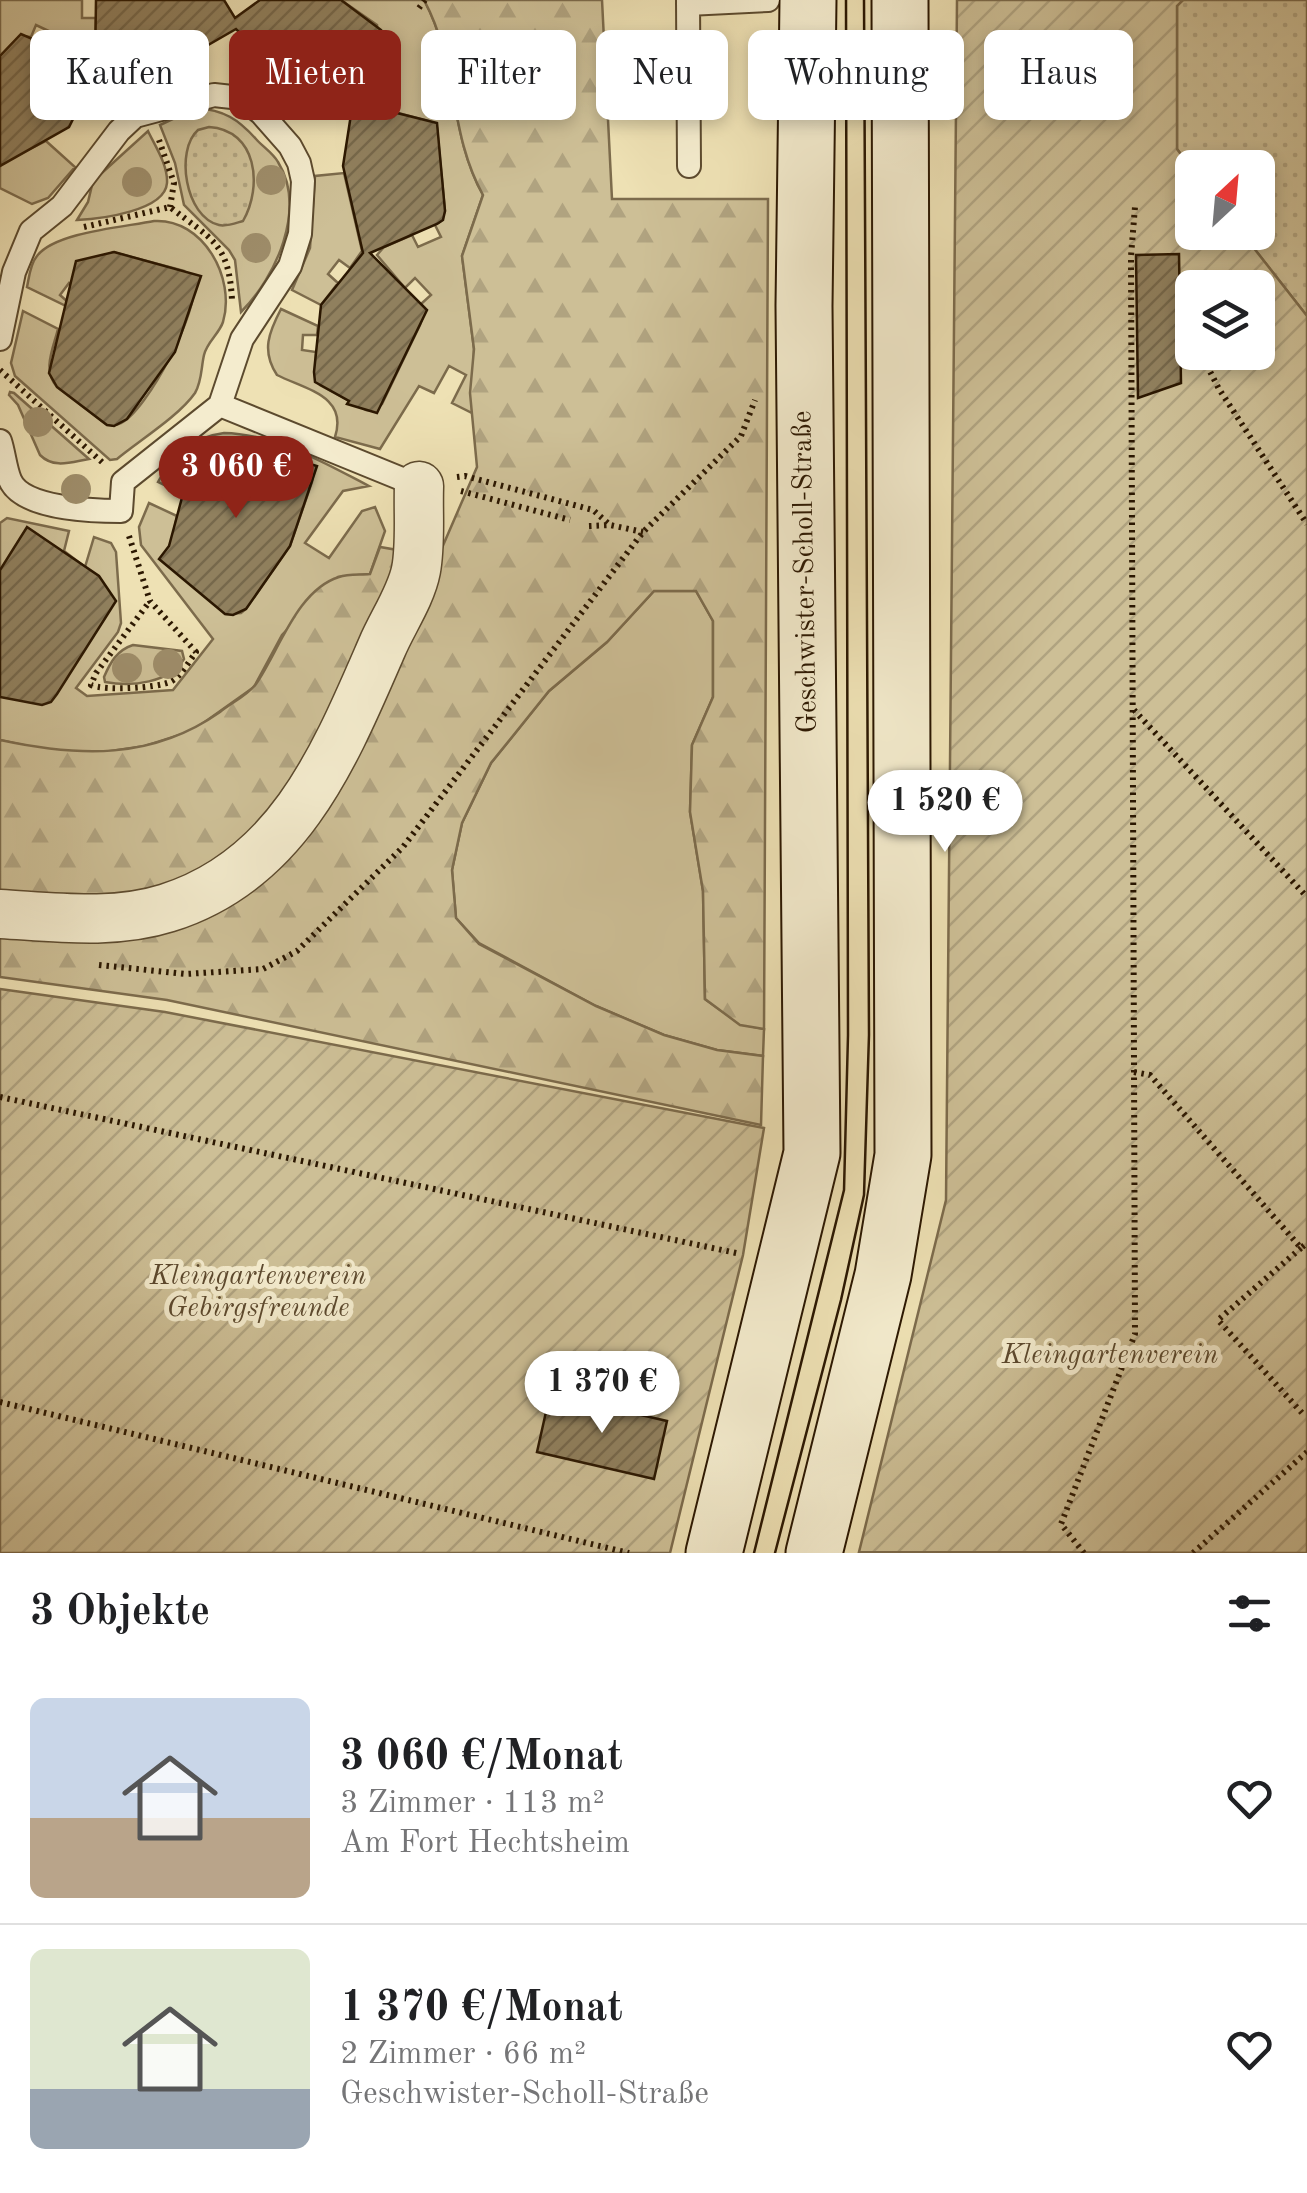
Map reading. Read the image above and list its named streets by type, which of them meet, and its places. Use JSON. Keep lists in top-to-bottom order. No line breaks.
{"streets":{"main road":["Geschwister-Scholl-Straße"]},"parks":["Kleingartenverein Gebirgsfreunde","Kleingartenverein"],"north":"top right","page":{"chip":["Kaufen","Mieten","Filter","Neu","Wohnung","Haus"],"price":["3 060 €","1 520 €","1 370 €"],"heading":"3 Objekte","list":[{"name":"3 060 €/Monat","note":"3 Zimmer · 113 m² · Am Fort Hechtsheim"},{"name":"1 370 €/Monat","note":"2 Zimmer · 66 m² · Geschwister-Scholl-Straße"}]}}
